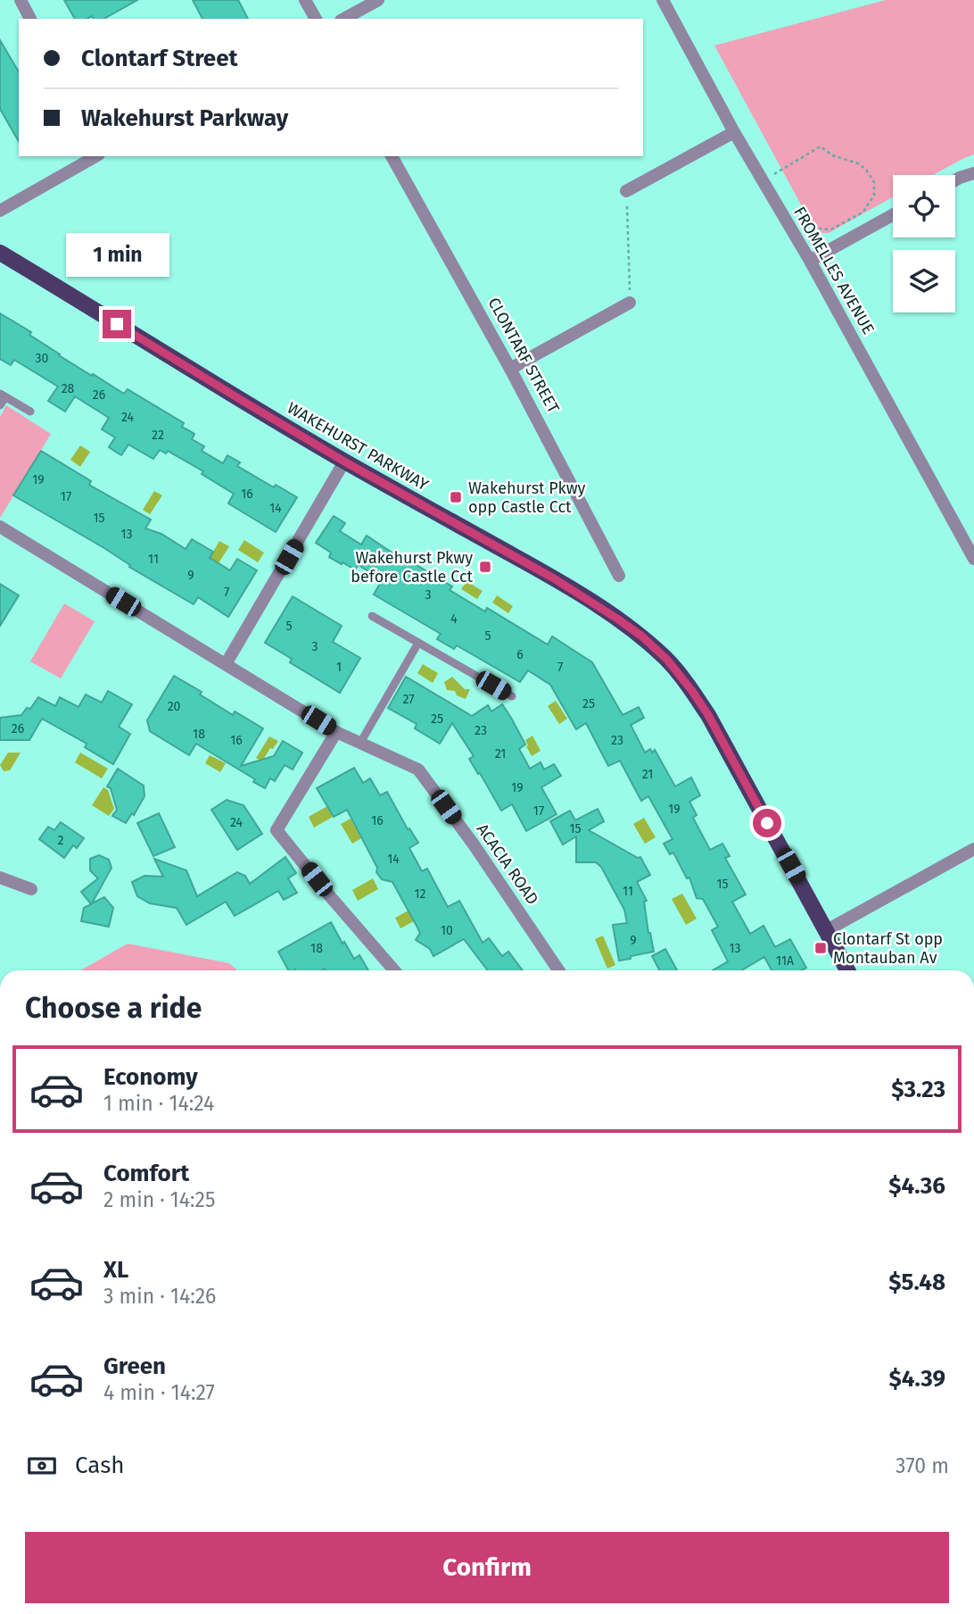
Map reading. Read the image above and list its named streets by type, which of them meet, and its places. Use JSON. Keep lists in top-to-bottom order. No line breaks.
{"streets":{"main road":["WAKEHURST PARKWAY"],"street":["FROMELLES AVENUE","CLONTARF STREET","ACACIA ROAD"]},"places":{"transit":["Wakehurst Pkwy opp Castle Cct","Wakehurst Pkwy before Castle Cct","Clontarf St opp Montauban Av"]},"house_numbers":["30","28","26","24","22","19","16","17","14","15","13","11","9","7","3","4","5","5","3","6","1","7","27","25","20","25","26","23","18","16","23","21","21","19","19","17","16","24","15","2","14","15","11","12","10","9","18","13","11A"],"page":{"banner":["Clontarf Street","Wakehurst Parkway"],"bubble":"1 min","heading":"Choose a ride","list":[{"name":"Economy","note":"1 min · 14:24","value":"$3.23"},{"name":"Comfort","note":"2 min · 14:25","value":"$4.36"},{"name":"XL","note":"3 min · 14:26","value":"$5.48"},{"name":"Green","note":"4 min · 14:27","value":"$4.39"}],"pay":["Cash","370 m"],"buttons":"Confirm"}}
